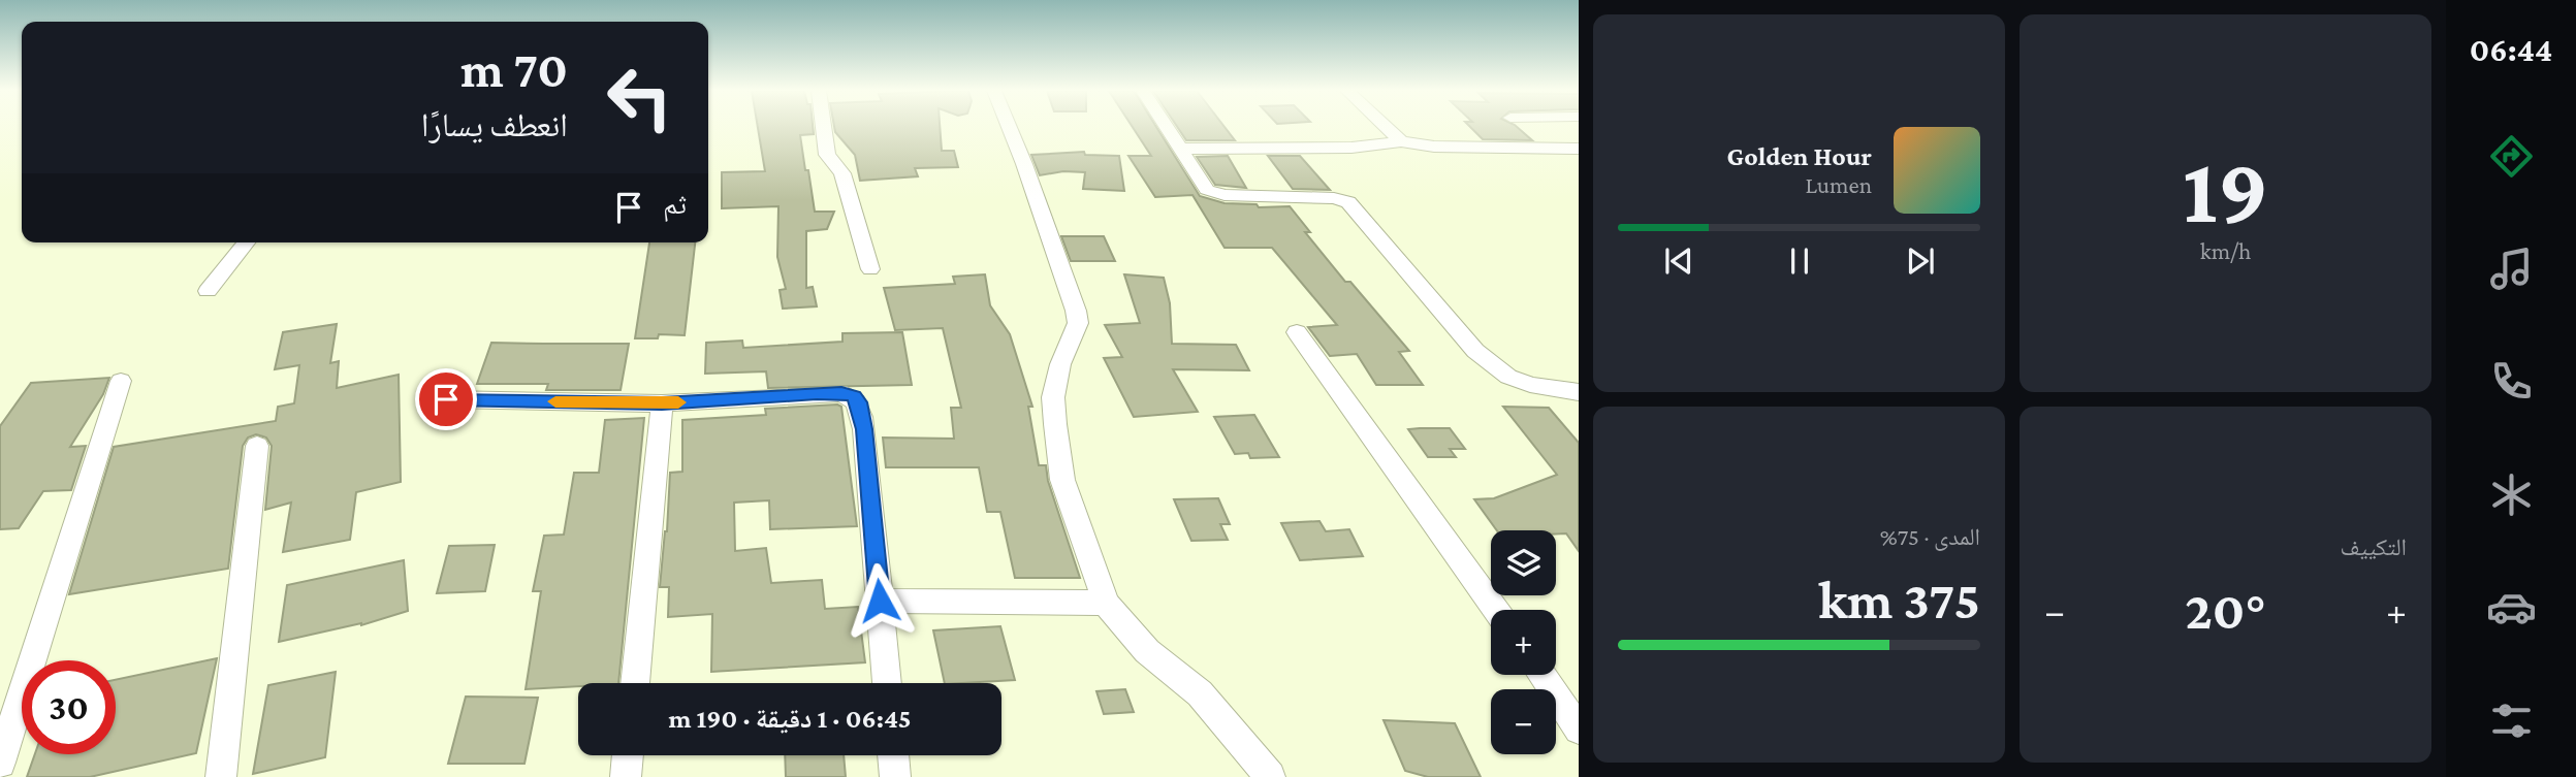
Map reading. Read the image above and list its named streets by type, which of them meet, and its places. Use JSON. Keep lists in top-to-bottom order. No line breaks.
{"page":{"tabs":"06:44","tile":[["19","km/h"],"التكييف",["المدى · 75%","375 km"]],"turn":["70 m","انعطف يسارًا"],"song":["Golden Hour","Lumen"],"then":"ثم","map_buttons":["+","−"],"heat":["−","20°","+"],"limit":"30","trip":"06:45 · 1 دقيقة · 190 m"}}
